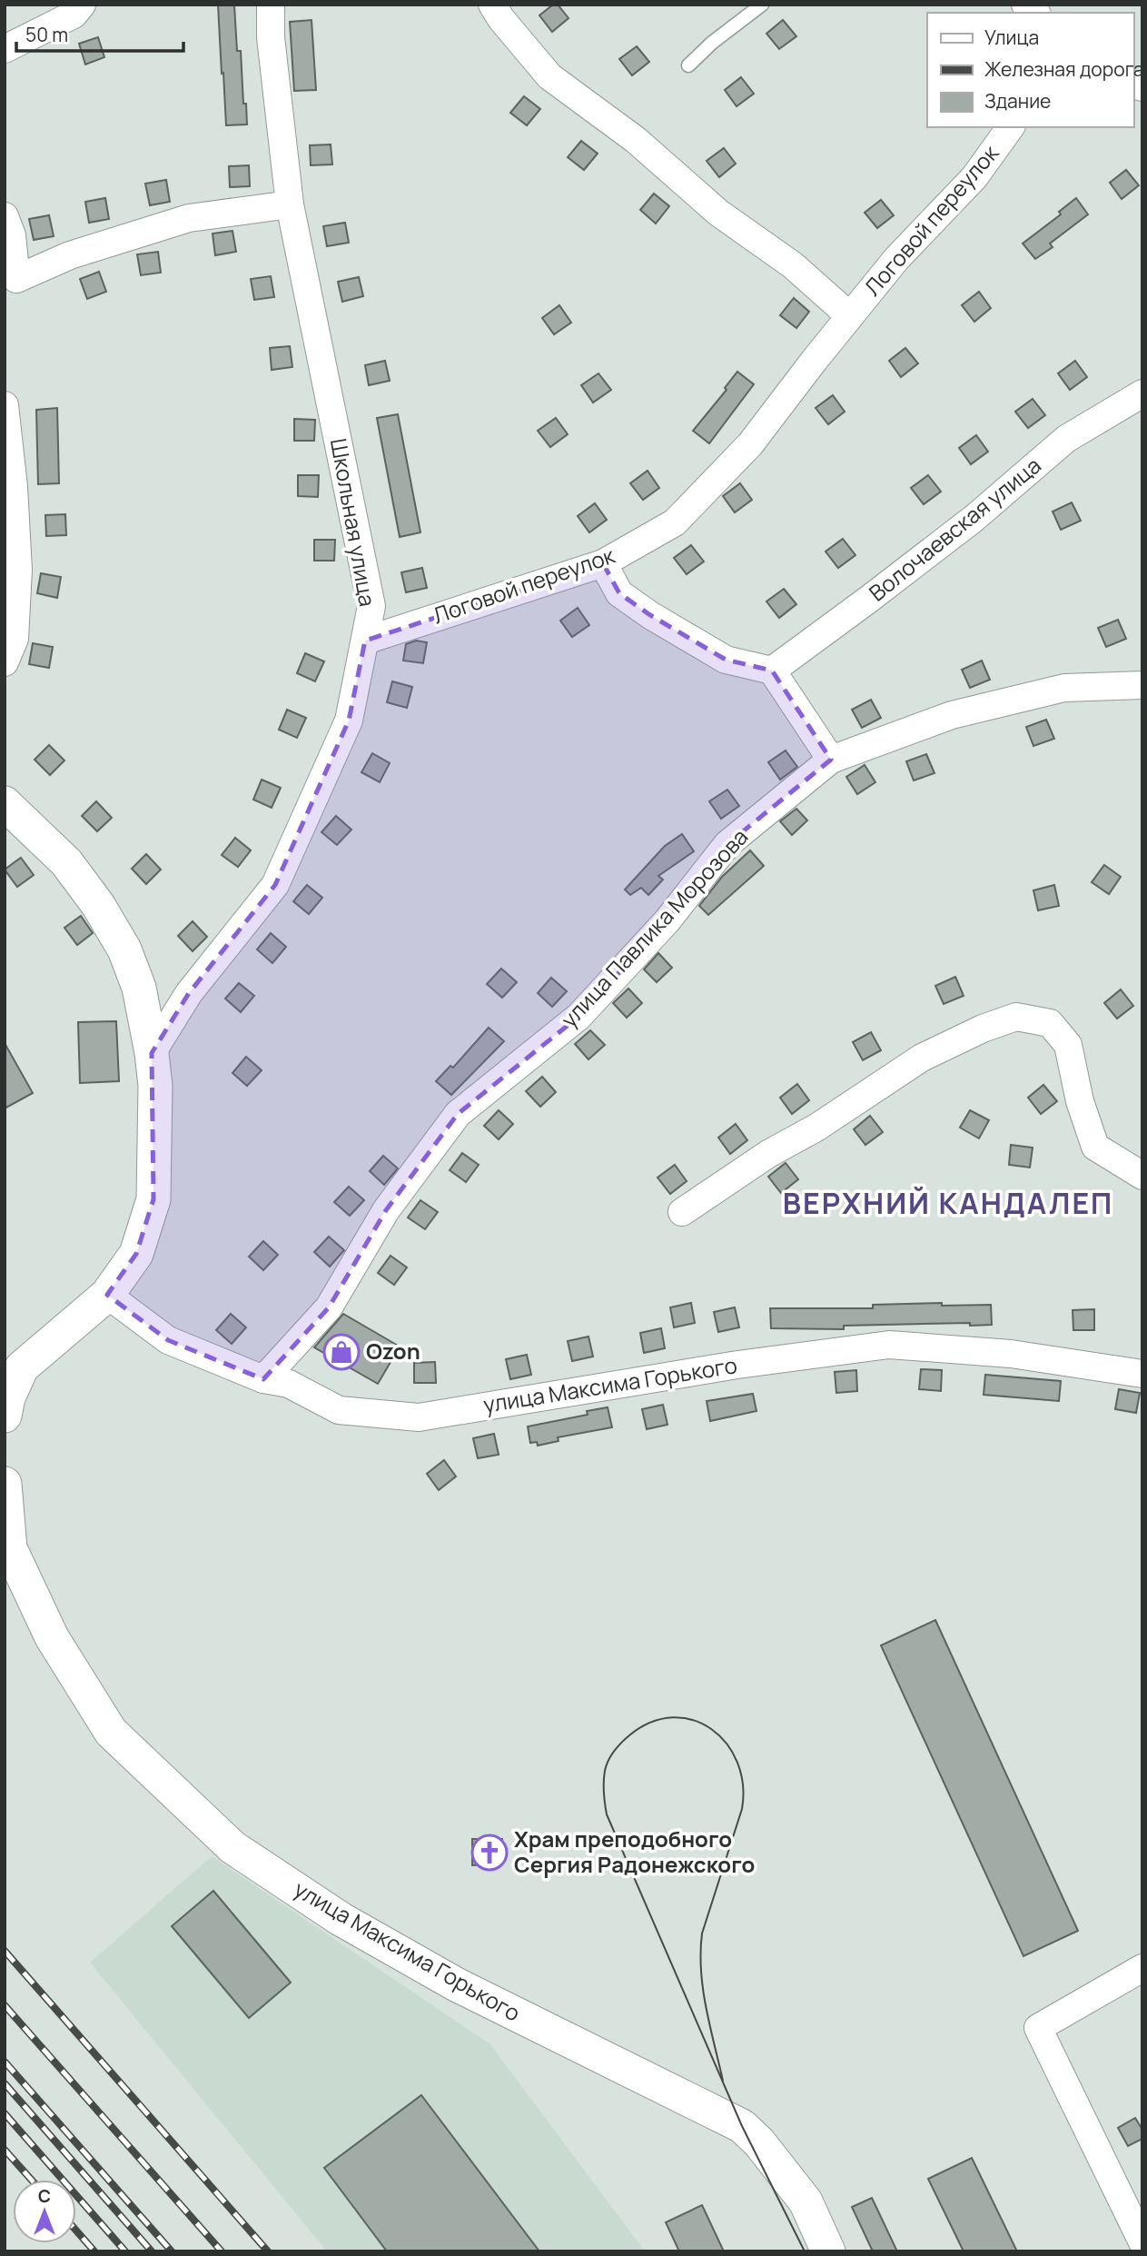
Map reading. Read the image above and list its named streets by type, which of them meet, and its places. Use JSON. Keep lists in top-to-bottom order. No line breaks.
{"streets":{"street":["Логовой переулок","Школьная улица","Волочаевская улица","улица Павлика Морозова","улица Максима Горького"]},"crossings":[["Логовой переулок","Школьная улица"],["улица Павлика Морозова","улица Максима Горького"]],"districts":["ВЕРХНИЙ КАНДАЛЕП"],"places":{"shop":["Ozon"],"church":["Храм преподобного Сергия Радонежского"]},"legend":["Улица","Железная дорога","Здание"],"scale_bar":"50 m","north":"top"}
